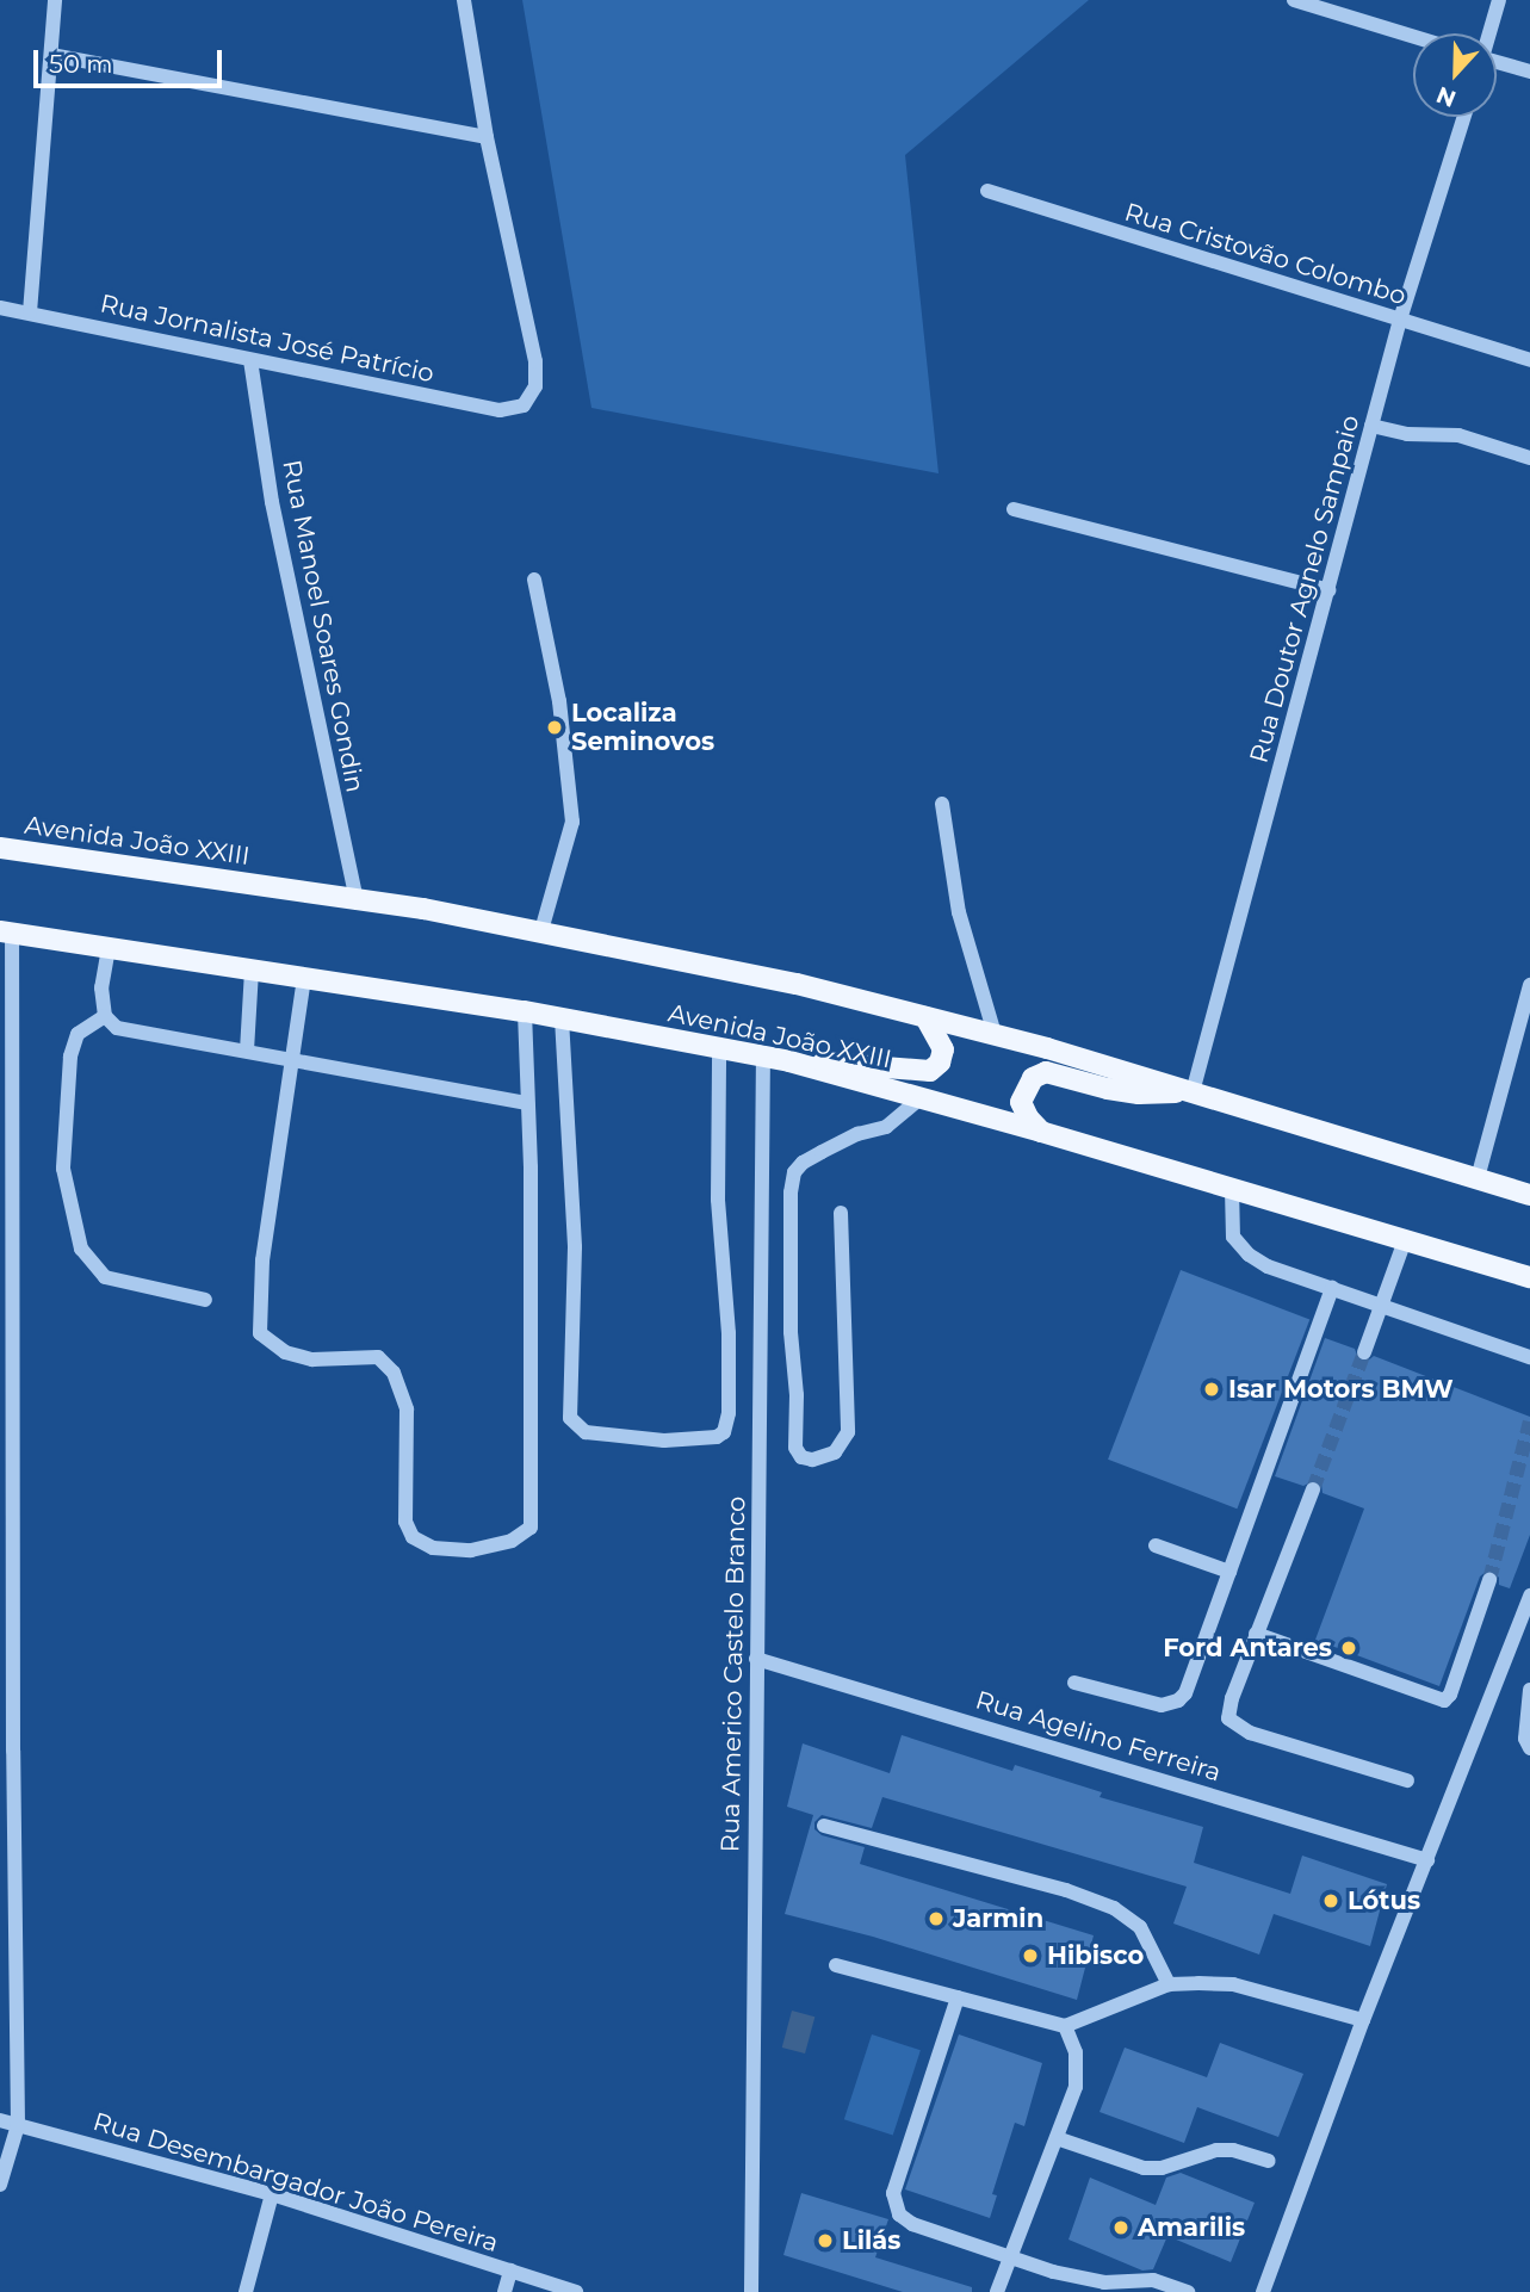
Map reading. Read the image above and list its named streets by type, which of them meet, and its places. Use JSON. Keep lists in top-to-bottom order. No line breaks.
{"streets":{"main road":["Avenida João XXIII"],"street":["Rua Cristovão Colombo","Rua Jornalista José Patrício","Rua Doutor Agnelo Sampaio","Rua Manoel Soares Gondin","Rua Americo Castelo Branco","Rua Agelino Ferreira","Rua Desembargador João Pereira"]},"crossings":[["Rua Cristovão Colombo","Rua Doutor Agnelo Sampaio"],["Rua Jornalista José Patrício","Rua Manoel Soares Gondin"],["Rua Doutor Agnelo Sampaio","Avenida João XXIII"],["Rua Manoel Soares Gondin","Avenida João XXIII"],["Avenida João XXIII","Rua Americo Castelo Branco"],["Rua Americo Castelo Branco","Rua Agelino Ferreira"]],"places":["Localiza Seminovos","Isar Motors BMW","Ford Antares","Lótus","Jarmin","Hibisco","Amarilis","Lilás"],"scale_bar":"50 m","north":"bottom"}
